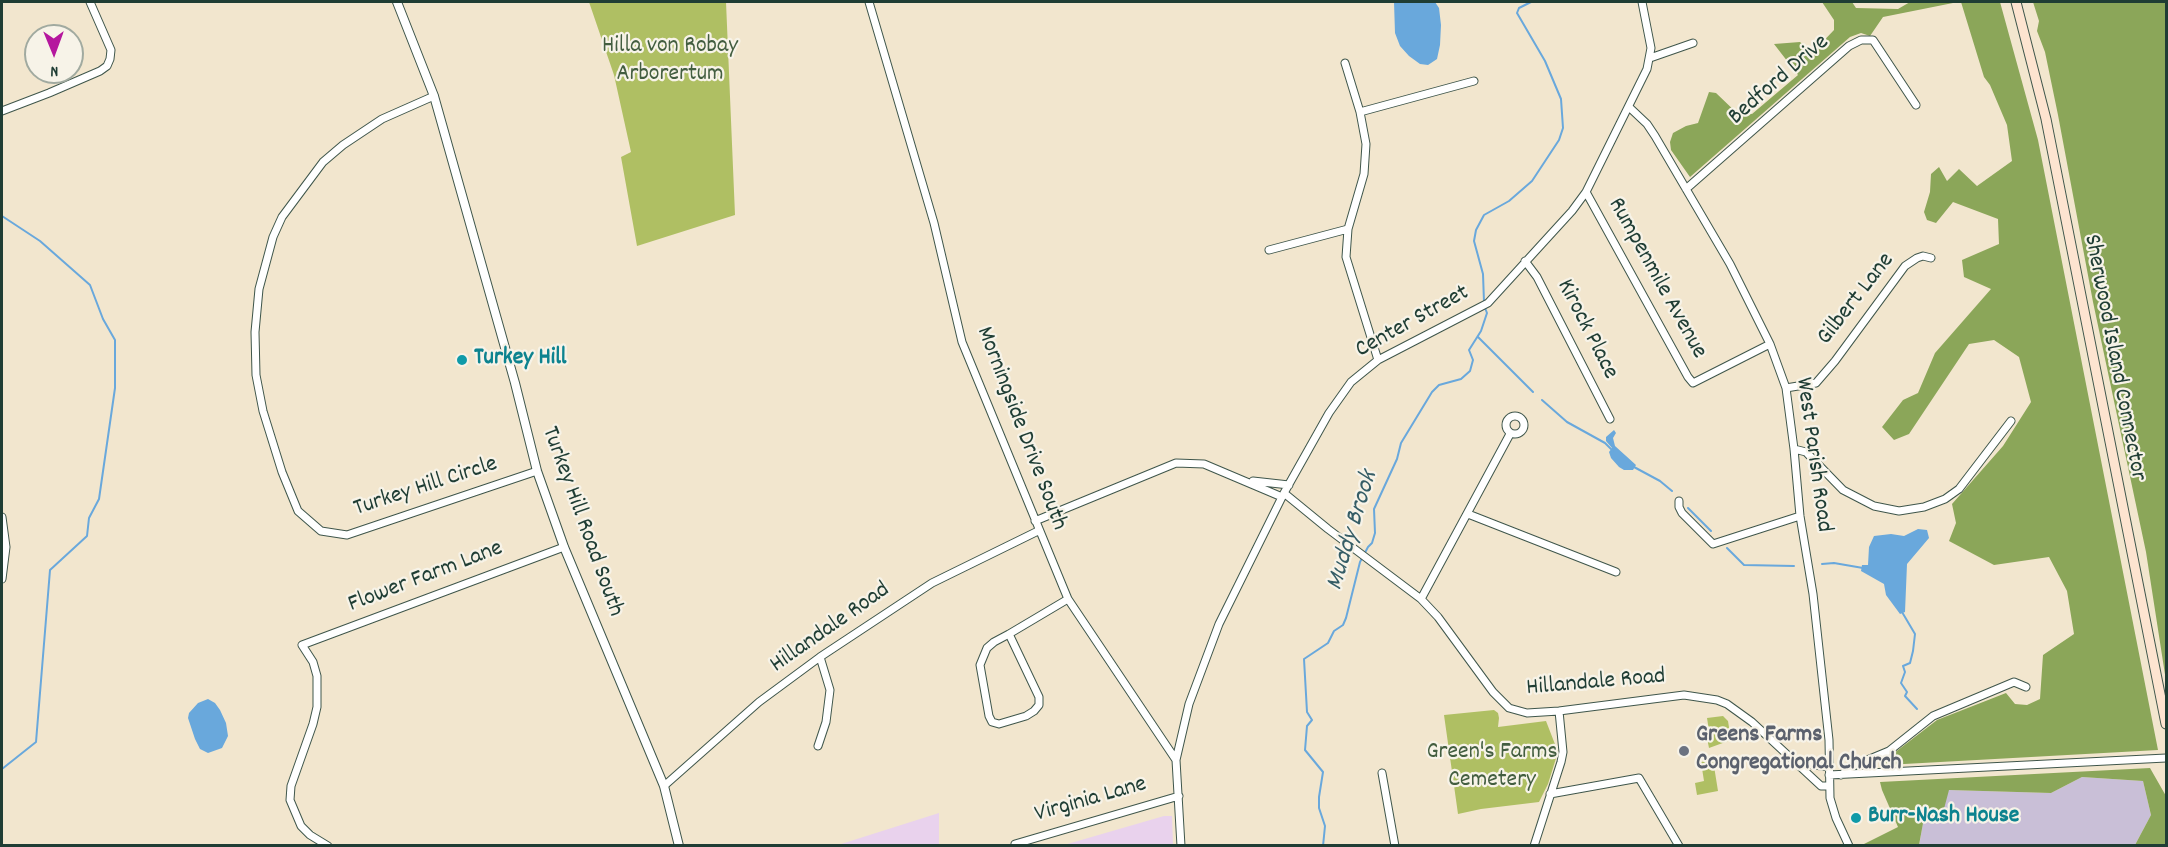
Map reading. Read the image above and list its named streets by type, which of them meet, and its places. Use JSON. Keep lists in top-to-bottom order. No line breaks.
{"streets":{"main road":["Sherwood Island Connector"],"street":["Bedford Drive","Rumpenmile Avenue","Gilbert Lane","Center Street","Kirock Place","Morningside Drive South","West Parish Road","Turkey Hill Circle","Turkey Hill Road South","Flower Farm Lane","Hillandale Road","Virginia Lane"]},"crossings":[["Bedford Drive","West Parish Road"],["Rumpenmile Avenue","Center Street"],["Rumpenmile Avenue","West Parish Road"],["Gilbert Lane","West Parish Road"],["Center Street","Kirock Place"],["Center Street","Morningside Drive South"],["Center Street","West Parish Road"],["Center Street","Hillandale Road"],["Morningside Drive South","Hillandale Road"],["Morningside Drive South","Virginia Lane"],["West Parish Road","Hillandale Road"],["Turkey Hill Circle","Turkey Hill Road South"],["Turkey Hill Road South","Flower Farm Lane"],["Turkey Hill Road South","Hillandale Road"]],"water":["Muddy Brook"],"parks":["Hilla von Robay Arborertum","Green's Farms Cemetery"],"places":["Turkey Hill","Greens Farms Congregational Church","Burr-Nash House"],"north":"bottom"}
